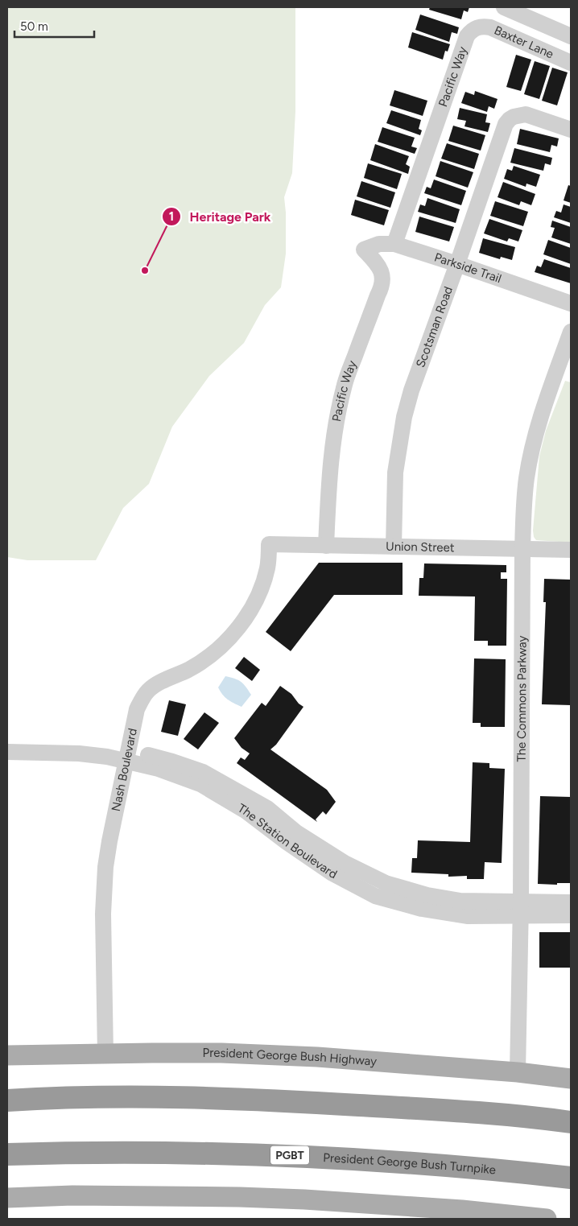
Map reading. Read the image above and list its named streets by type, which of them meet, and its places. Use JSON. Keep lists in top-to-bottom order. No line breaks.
{"streets":{"highway":["PGBT","President George Bush Turnpike"],"main road":["President George Bush Highway"],"street":["Baxter Lane","Pacific Way","Parkside Trail","Scotsman Road","Union Street","The Commons Parkway","Nash Boulevard","The Station Boulevard"]},"crossings":[["Baxter Lane","Pacific Way"],["Pacific Way","Parkside Trail"],["Pacific Way","Union Street"],["Parkside Trail","Scotsman Road"],["Scotsman Road","Union Street"],["Union Street","The Commons Parkway"],["Union Street","Nash Boulevard"],["The Commons Parkway","The Station Boulevard"],["The Commons Parkway","President George Bush Highway"],["Nash Boulevard","The Station Boulevard"],["Nash Boulevard","President George Bush Highway"]],"places":["Heritage Park"],"scale_bar":"50 m"}
